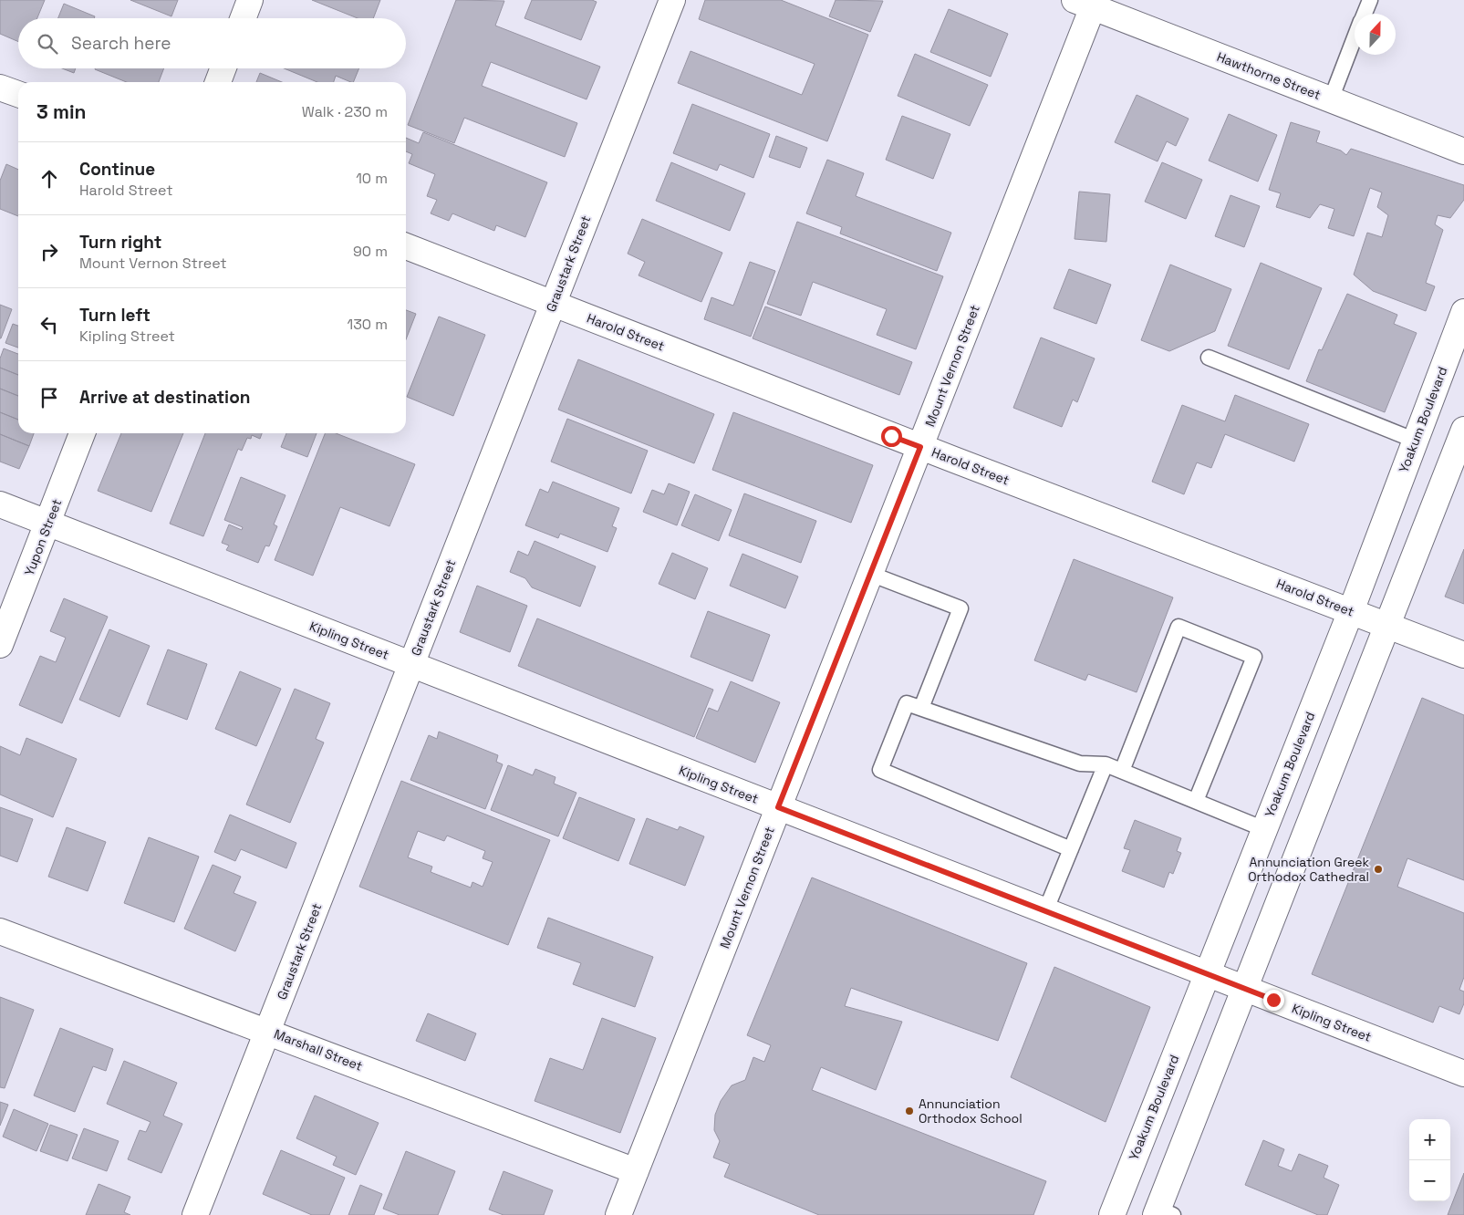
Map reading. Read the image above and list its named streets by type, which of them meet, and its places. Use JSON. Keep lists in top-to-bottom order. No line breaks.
{"streets":{"street":["Hawthorne Street","Graustark Street","Harold Street","Mount Vernon Street","Yoakum Boulevard","Yupon Street","Kipling Street","Marshall Street"]},"crossings":[["Hawthorne Street","Mount Vernon Street"],["Graustark Street","Harold Street"],["Graustark Street","Kipling Street"],["Graustark Street","Marshall Street"],["Harold Street","Mount Vernon Street"],["Harold Street","Yoakum Boulevard"],["Mount Vernon Street","Kipling Street"],["Mount Vernon Street","Marshall Street"],["Yoakum Boulevard","Kipling Street"],["Yupon Street","Kipling Street"]],"places":["Annunciation Greek Orthodox Cathedral","Annunciation Orthodox School"],"north":"top","page":{"search":"Search here","heading":["3 min","Walk · 230 m"],"list":[["Continue","Harold Street","10 m"],["Turn right","Mount Vernon Street","90 m"],["Turn left","Kipling Street","130 m"],"Arrive at destination"],"map_buttons":["+","−"]}}
